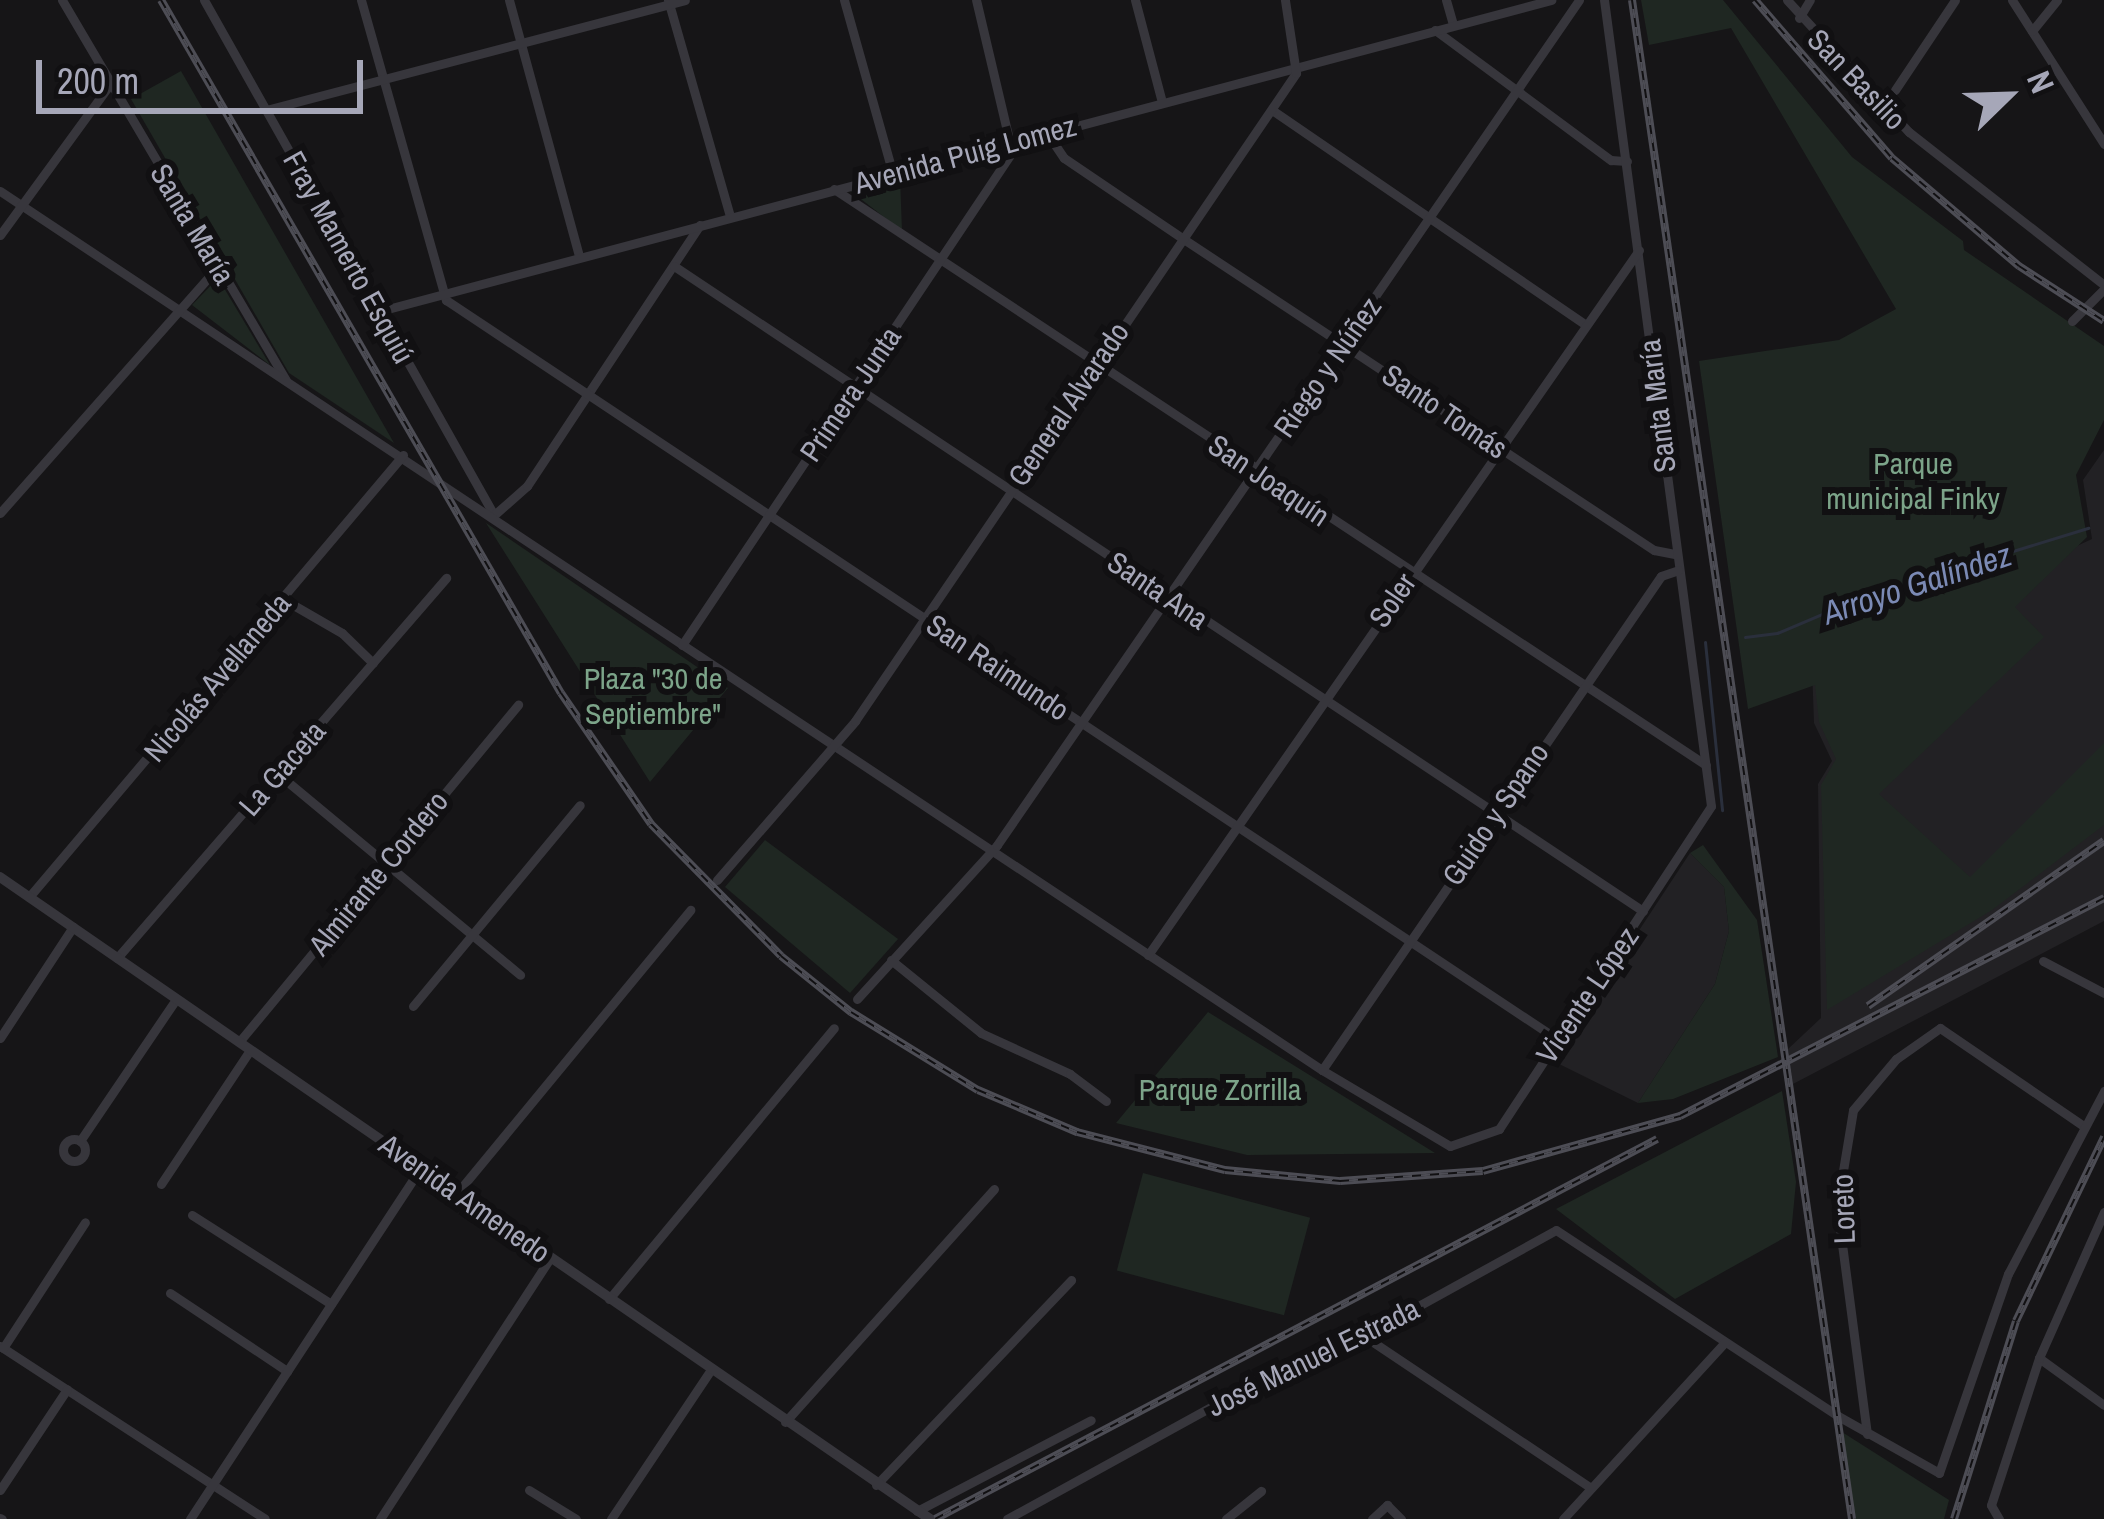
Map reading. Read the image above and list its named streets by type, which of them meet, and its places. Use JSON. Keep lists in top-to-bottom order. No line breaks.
{"streets":{"street":["San Basilio","Avenida Puig Lomez","Santa María","Fray Mamerto Esquiú","Riego y Núñez","Primera Junta","General Alvarado","Santo Tomás","San Joaquín","Santa Ana","Soler","San Raimundo","Nicolás Avellaneda","La Gaceta","Guido y Spano","Almirante Cordero","Vicente López","Avenida Amenedo","Loreto","José Manuel Estrada"]},"crossings":[["Avenida Puig Lomez","Fray Mamerto Esquiú"],["Avenida Puig Lomez","Riego y Núñez"],["Avenida Puig Lomez","Primera Junta"],["Avenida Puig Lomez","General Alvarado"],["Avenida Puig Lomez","Santo Tomás"],["Avenida Puig Lomez","San Joaquín"],["Avenida Puig Lomez","San Raimundo"],["Santa María","Santo Tomás"],["Santa María","San Joaquín"],["Santa María","Soler"],["Santa María","Guido y Spano"],["Santa María","Vicente López"],["Riego y Núñez","Santo Tomás"],["Riego y Núñez","San Joaquín"],["Riego y Núñez","Santa Ana"],["Riego y Núñez","San Raimundo"],["Primera Junta","San Joaquín"],["Primera Junta","Santa Ana"],["Primera Junta","San Raimundo"],["General Alvarado","Santo Tomás"],["General Alvarado","San Joaquín"],["General Alvarado","Santa Ana"],["General Alvarado","San Raimundo"],["Santo Tomás","Soler"],["San Joaquín","Soler"],["San Joaquín","Guido y Spano"],["Santa Ana","Soler"],["Santa Ana","Guido y Spano"],["Santa Ana","Vicente López"],["Soler","San Raimundo"],["San Raimundo","Guido y Spano"],["San Raimundo","Vicente López"],["Nicolás Avellaneda","Avenida Amenedo"],["La Gaceta","Avenida Amenedo"],["Guido y Spano","Vicente López"],["Almirante Cordero","Avenida Amenedo"]],"water":["Arroyo Galíndez"],"parks":["Parque municipal Finky","Plaza \"30 de Septiembre\"","Parque Zorrilla"],"scale_bar":"200 m","north":"top right"}
